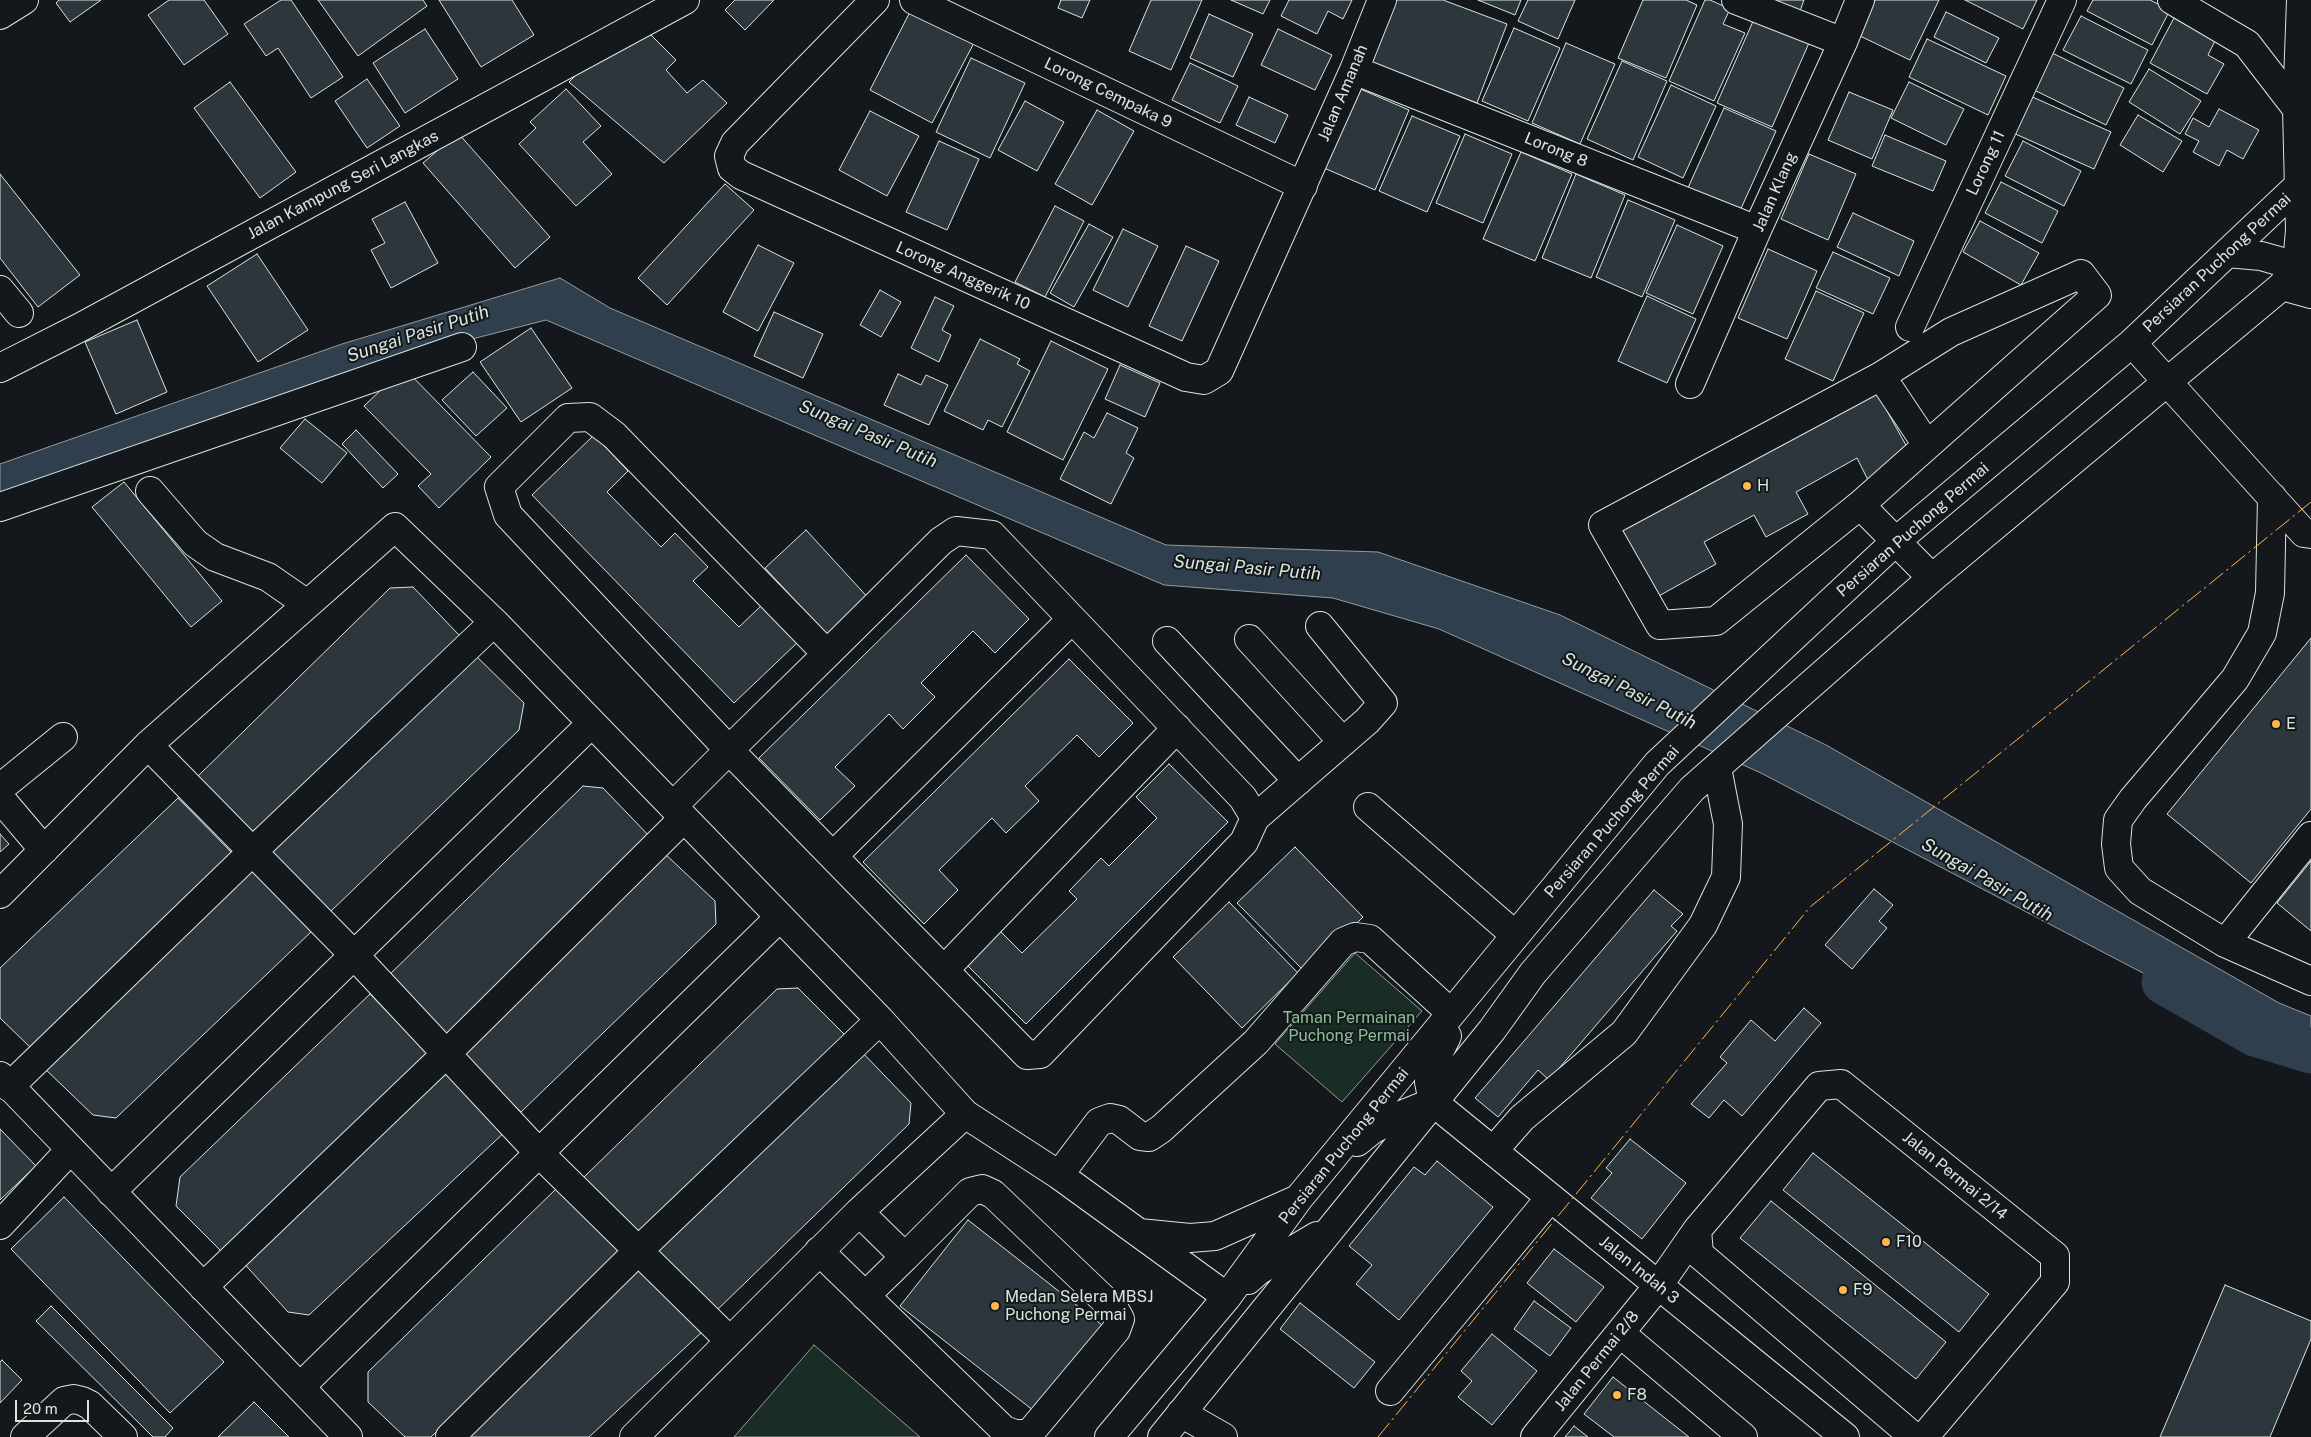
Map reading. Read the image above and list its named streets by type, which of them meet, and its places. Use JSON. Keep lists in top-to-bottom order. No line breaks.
{"streets":{"street":["Lorong Cempaka 9","Jalan Amanah","Lorong 8","Lorong 11","Jalan Kampung Seri Langkas","Jalan Klang","Persiaran Puchong Permai","Lorong Anggerik 10","Jalan Permai 2/14","Jalan Indah 3","Jalan Permai 2/8"]},"crossings":[["Lorong Cempaka 9","Jalan Amanah"],["Lorong Cempaka 9","Lorong Anggerik 10"],["Jalan Amanah","Lorong 8"],["Jalan Amanah","Lorong Anggerik 10"],["Lorong 8","Jalan Klang"],["Jalan Permai 2/14","Jalan Indah 3"],["Jalan Permai 2/14","Jalan Permai 2/8"],["Jalan Indah 3","Jalan Permai 2/8"]],"water":["Sungai Pasir Putih"],"parks":["Taman Permainan Puchong Permai"],"places":["H","E","F10","F9","Medan Selera MBSJ Puchong Permai","F8"],"scale_bar":"20 m"}
